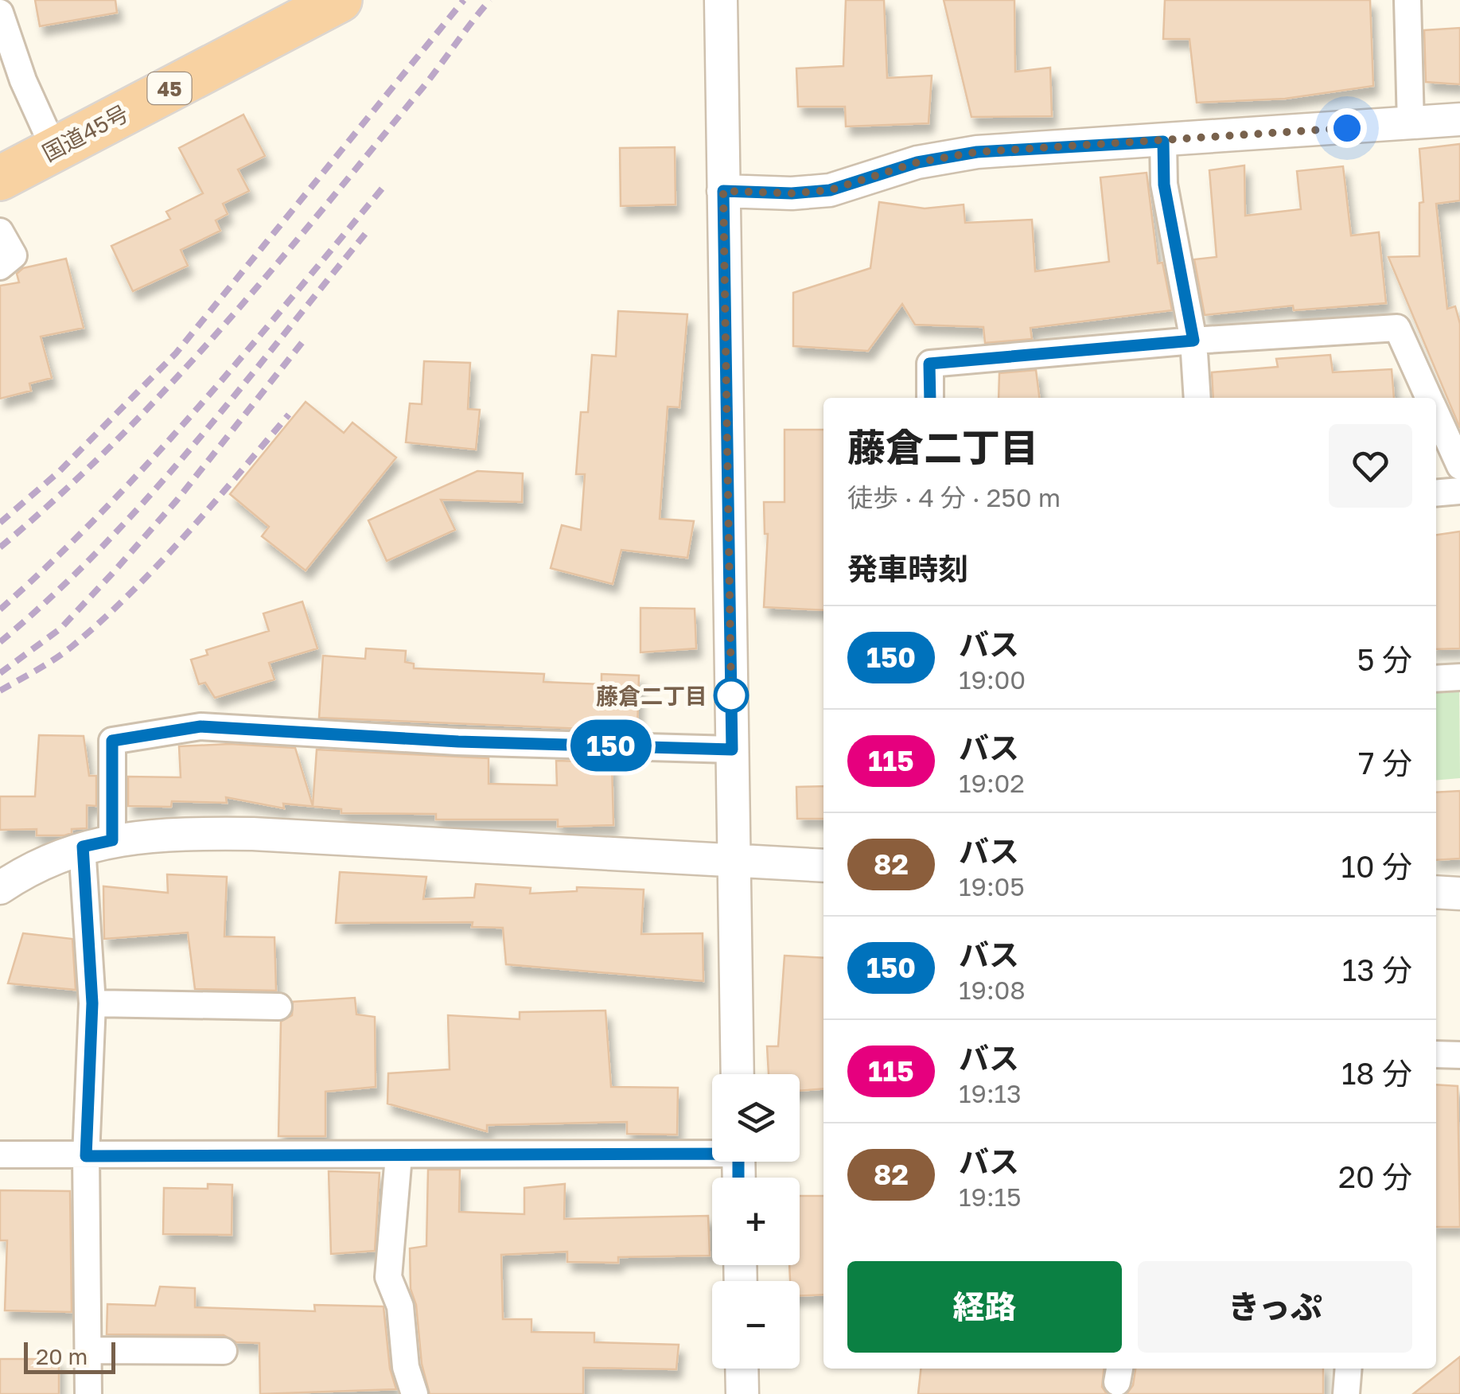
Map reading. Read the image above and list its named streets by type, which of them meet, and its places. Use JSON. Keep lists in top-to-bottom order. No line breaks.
{"streets":{"highway":["45","国道45号"]},"places":["藤倉二丁目"],"lines":["bus line 150"],"scale_bar":"20 m","page":{"on_map":"150","heading":[["藤倉二丁目","徒歩 · 4 分 · 250 m"],"発車時刻"],"list":[{"mark":"150","name":"バス","note":"19:00","value":"5 分"},{"mark":"115","name":"バス","note":"19:02","value":"7 分"},{"mark":"82","name":"バス","note":"19:05","value":"10 分"},{"mark":"150","name":"バス","note":"19:08","value":"13 分"},{"mark":"115","name":"バス","note":"19:13","value":"18 分"},{"mark":"82","name":"バス","note":"19:15","value":"20 分"}],"map_buttons":["+","−"],"buttons":["経路","きっぷ"],"scale":"20 m"}}
